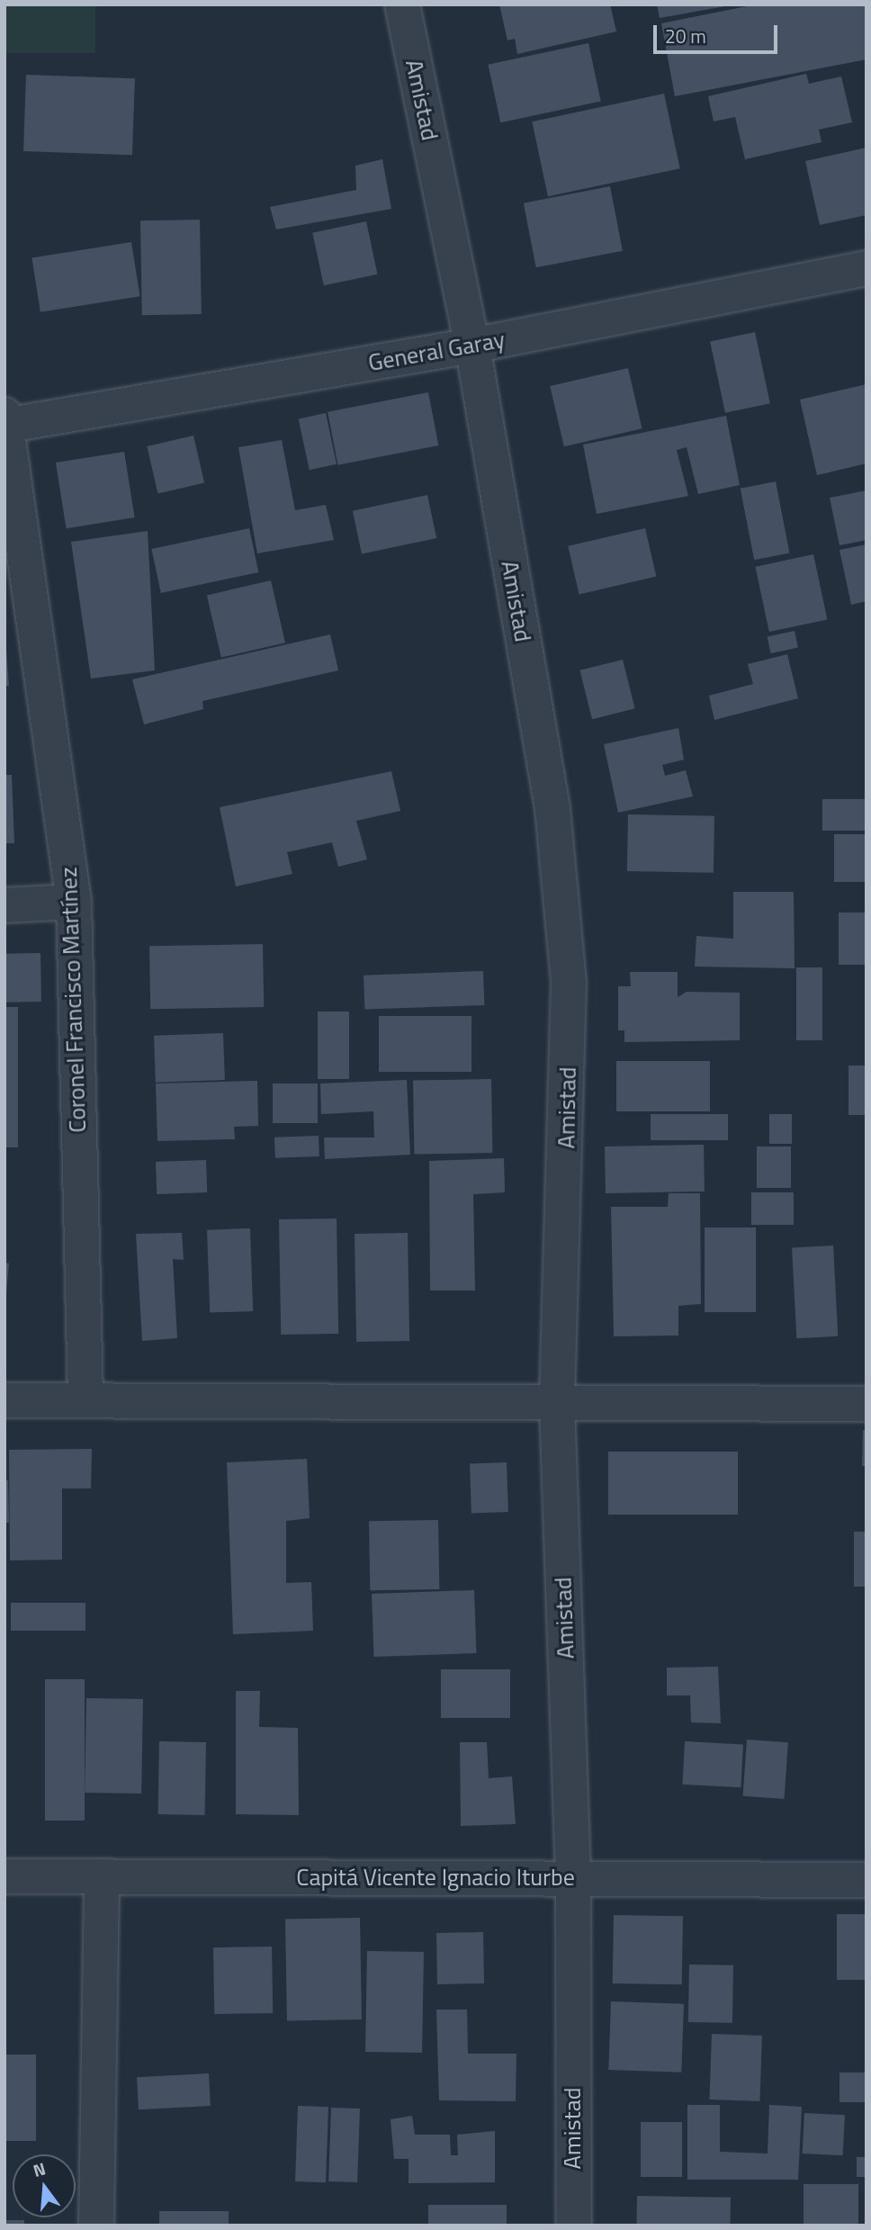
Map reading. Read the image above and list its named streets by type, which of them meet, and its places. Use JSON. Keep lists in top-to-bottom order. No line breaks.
{"streets":{"street":["Amistad","General Garay","Coronel Francisco Martínez","Capitá Vicente Ignacio Iturbe"]},"crossings":[["Amistad","General Garay"],["Amistad","Capitá Vicente Ignacio Iturbe"],["General Garay","Coronel Francisco Martínez"]],"scale_bar":"20 m","north":"top"}
